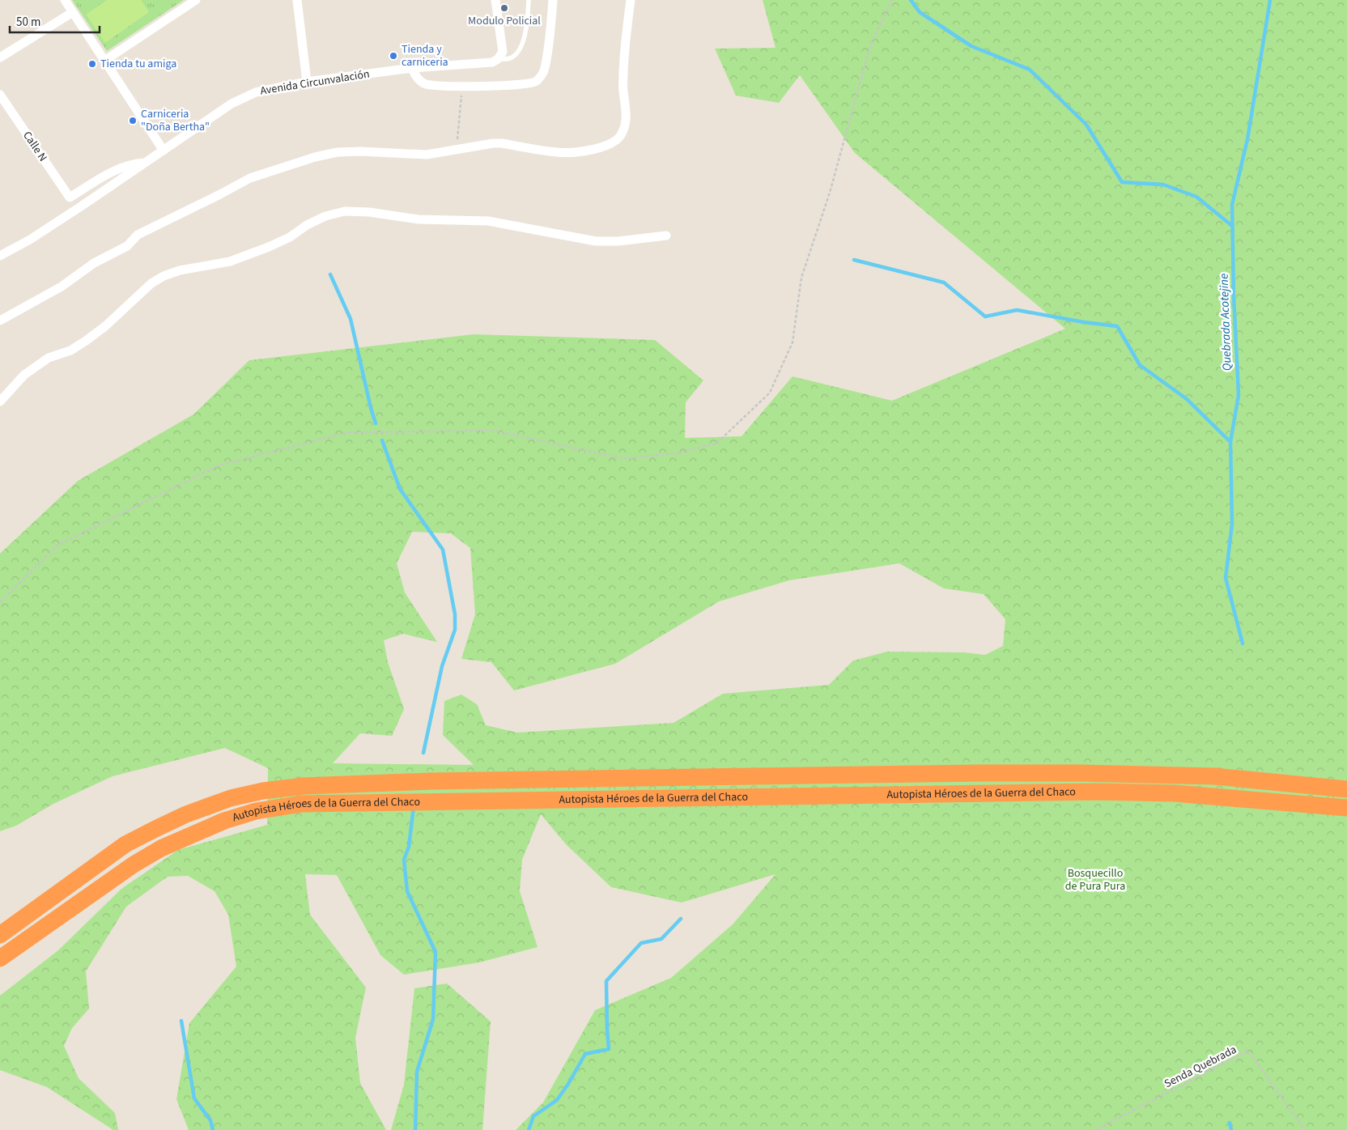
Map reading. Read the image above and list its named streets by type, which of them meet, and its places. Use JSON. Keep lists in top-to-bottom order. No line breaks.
{"streets":{"highway":["Autopista Héroes de la Guerra del Chaco"],"street":["Avenida Circunvalación","Calle N"],"path":["Senda Quebrada"]},"crossings":[["Avenida Circunvalación","Calle N"]],"water":["Quebrada Acotejine"],"parks":["Bosquecillo de Pura Pura"],"places":["Modulo Policial","Tienda y carniceria","Tienda tu amiga","Carniceria \"Doña Bertha\""],"scale_bar":"50 m"}
